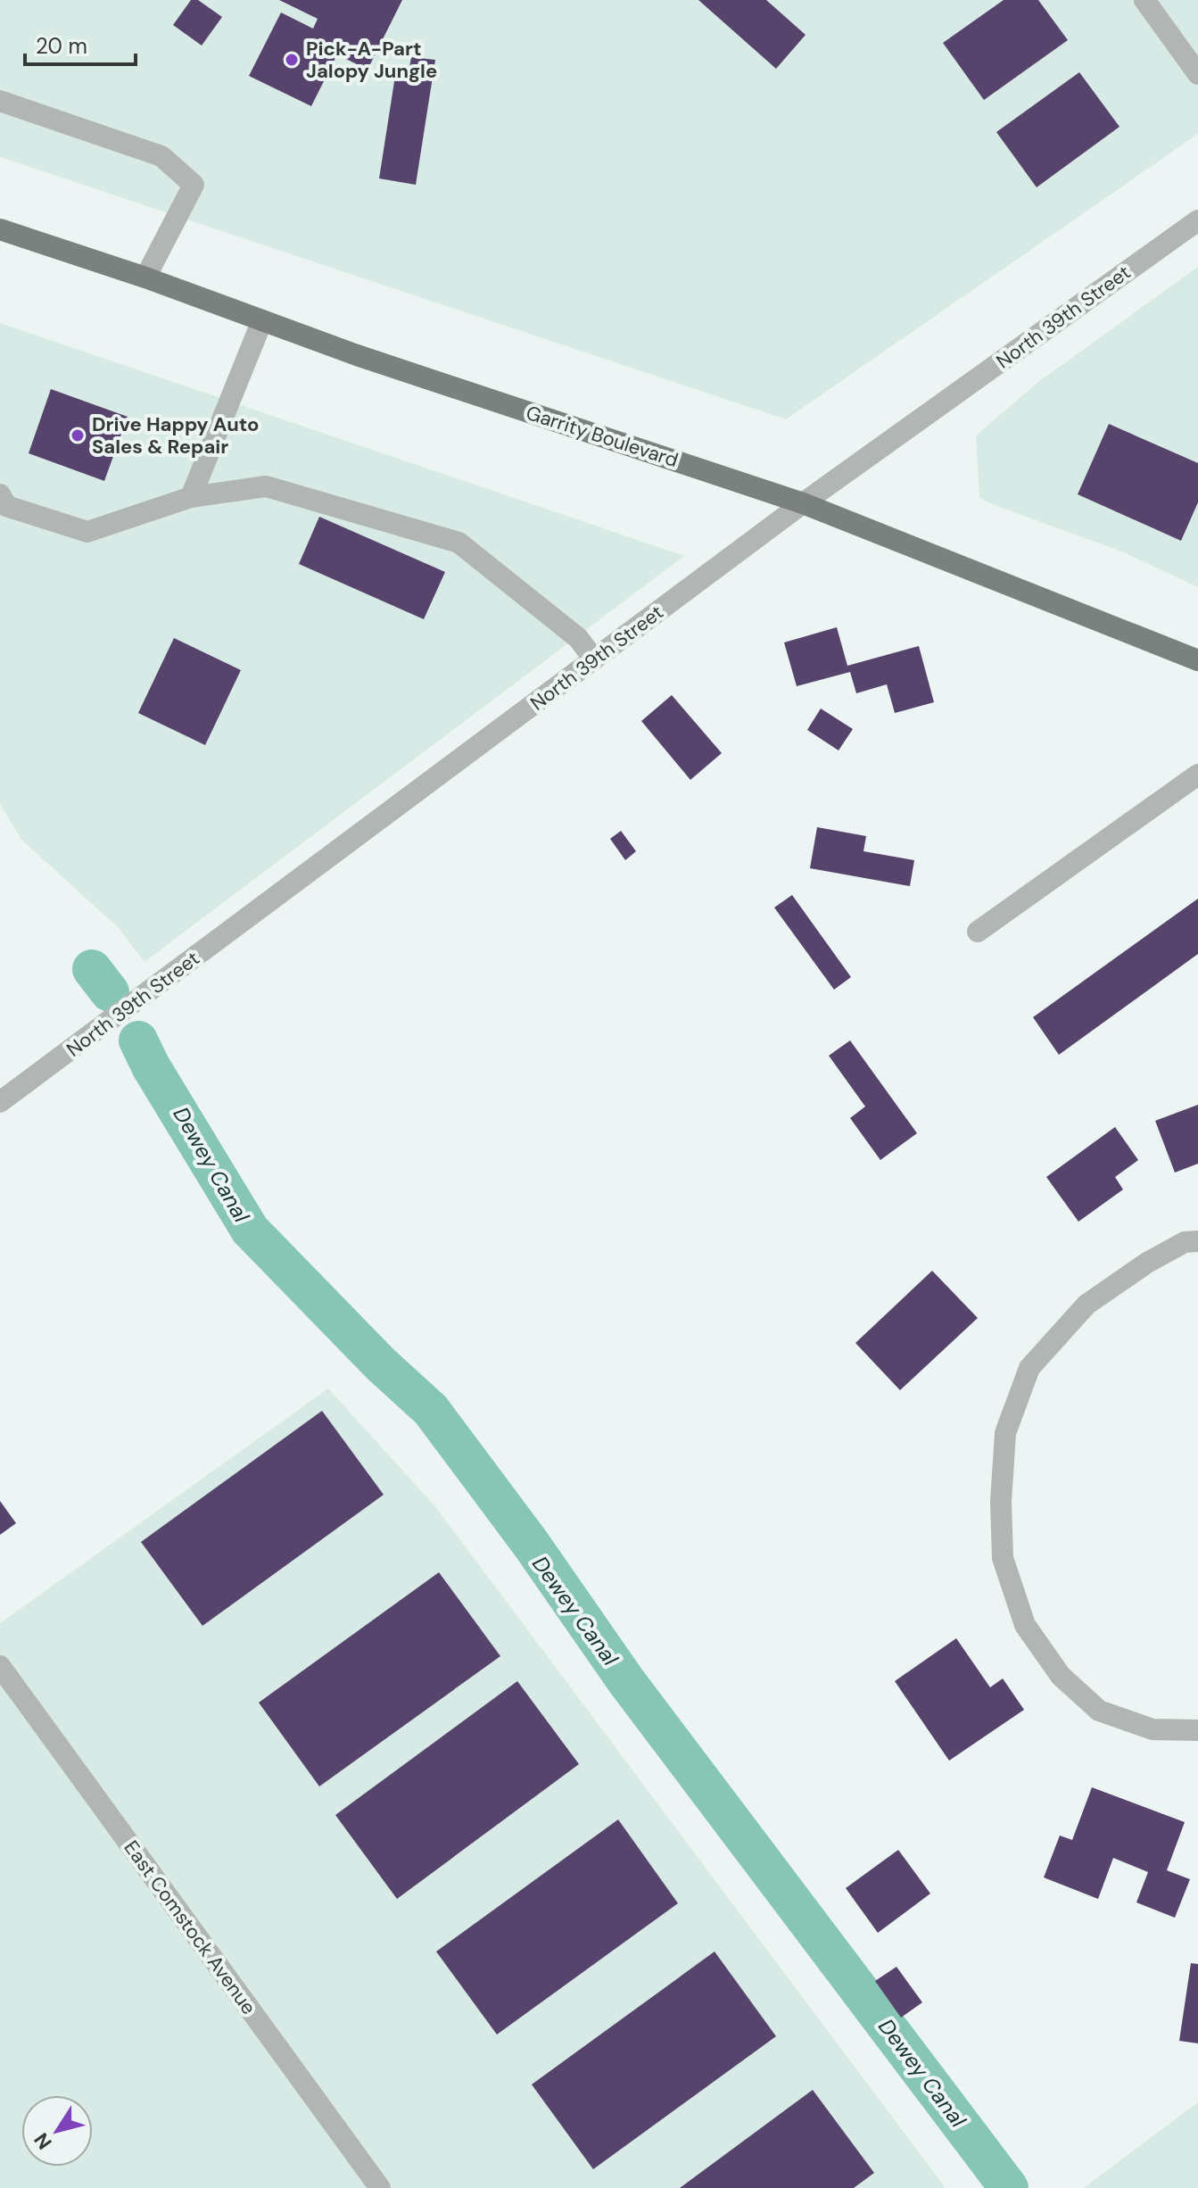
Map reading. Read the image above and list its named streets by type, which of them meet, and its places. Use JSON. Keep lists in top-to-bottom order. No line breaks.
{"streets":{"main road":["Garrity Boulevard"],"street":["North 39th Street","East Comstock Avenue"]},"crossings":[["North 39th Street","Garrity Boulevard"]],"water":["Dewey Canal"],"places":["Pick-A-Part Jalopy Jungle","Drive Happy Auto Sales & Repair"],"scale_bar":"20 m","north":"bottom left"}
